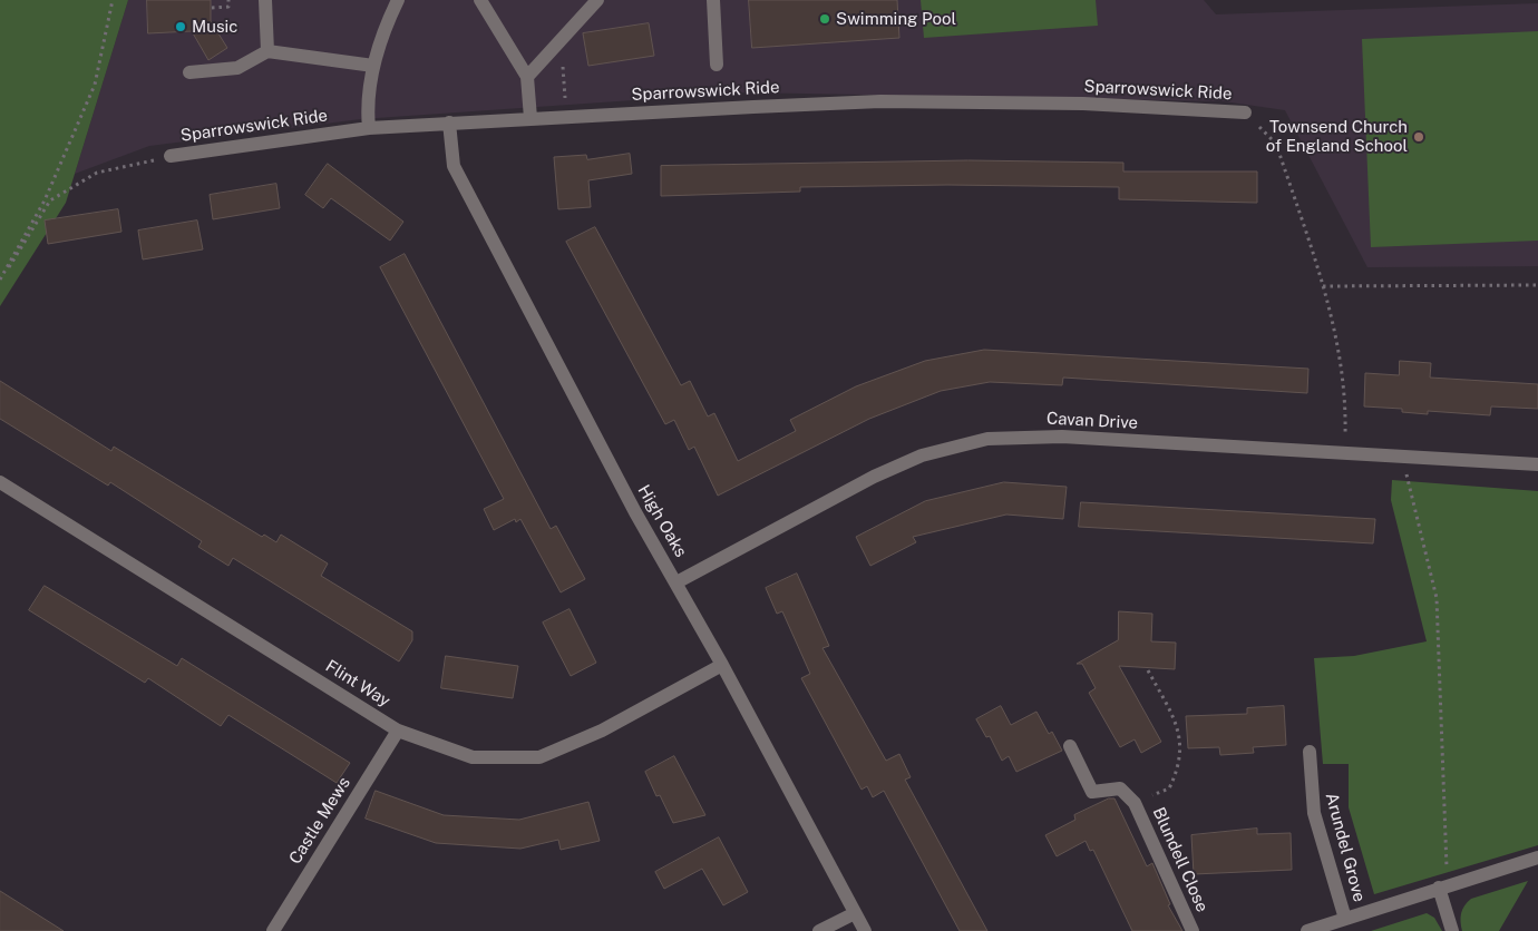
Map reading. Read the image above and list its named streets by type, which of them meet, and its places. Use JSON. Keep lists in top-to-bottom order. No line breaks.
{"streets":{"street":["Sparrowswick Ride","Cavan Drive","High Oaks","Flint Way","Castle Mews","Arundel Grove","Blundell Close"]},"crossings":[["Sparrowswick Ride","High Oaks"],["Cavan Drive","High Oaks"],["High Oaks","Flint Way"],["Flint Way","Castle Mews"]],"places":["Swimming Pool","Music","Townsend Church of England School"]}
